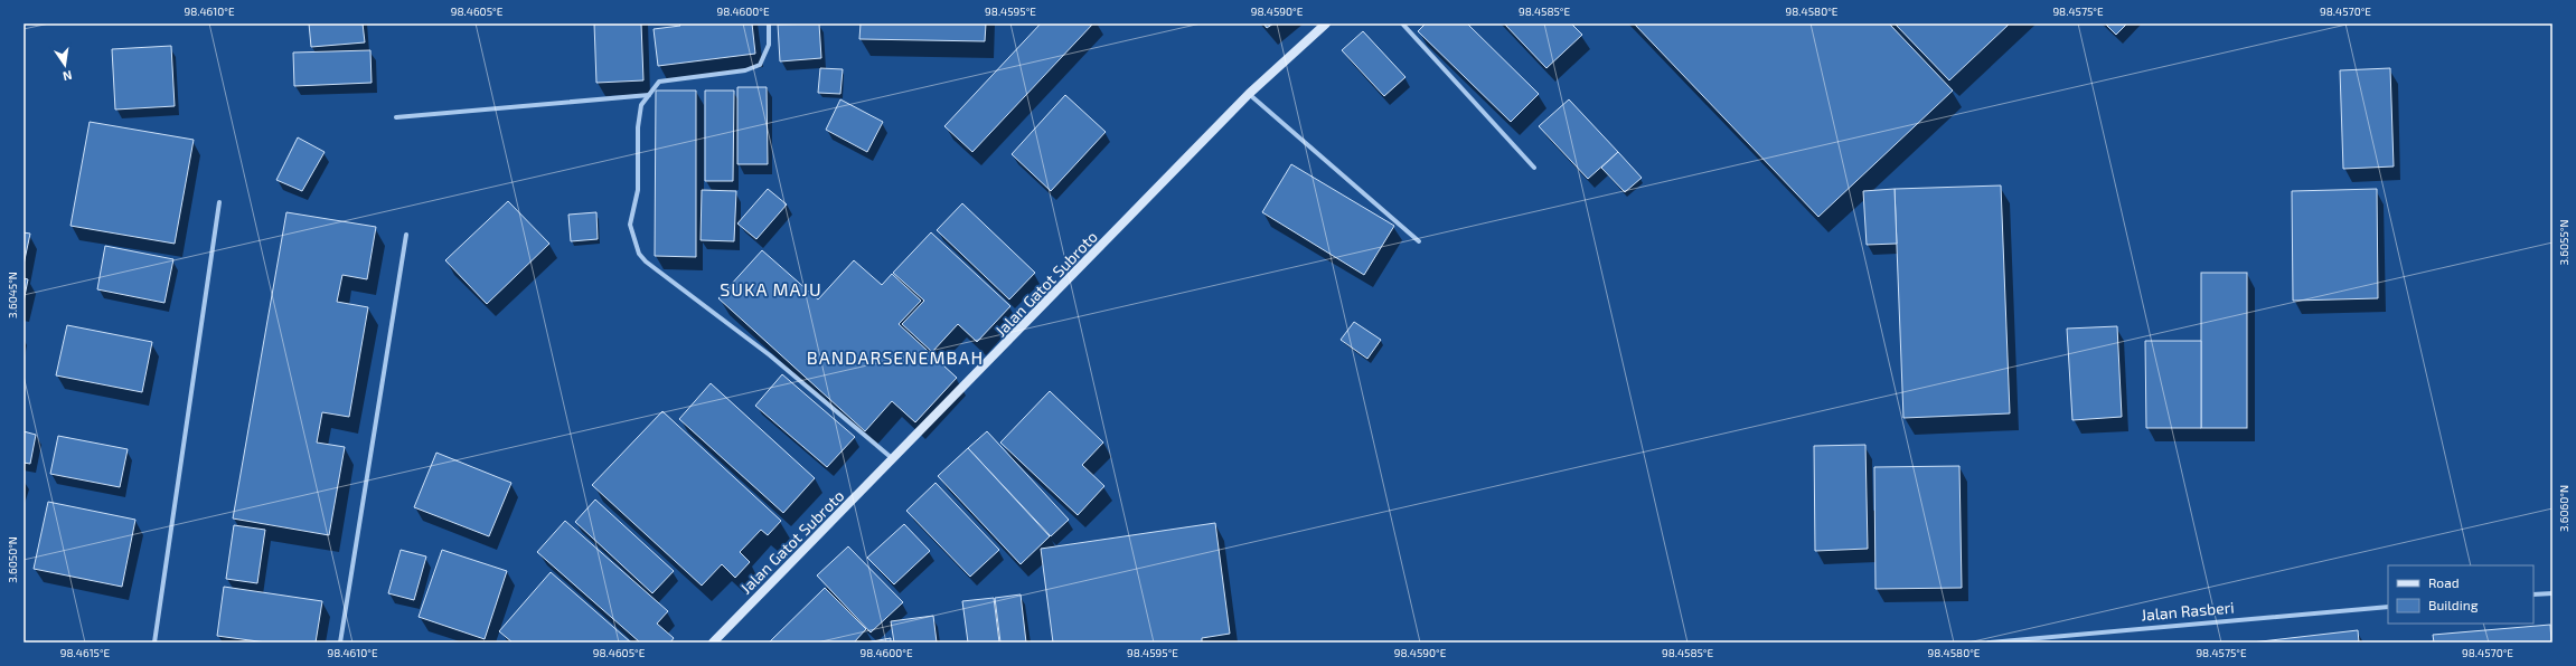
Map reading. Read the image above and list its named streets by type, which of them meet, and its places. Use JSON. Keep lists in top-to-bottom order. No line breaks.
{"streets":{"main road":["Jalan Gatot Subroto"],"street":["Jalan Rasberi"]},"districts":["SUKA MAJU","BANDARSENEMBAH"],"legend":["Road","Building"],"north":"bottom","coordinates":["98.4610°E","98.4605°E","98.4600°E","98.4595°E","98.4590°E","98.4585°E","98.4580°E","98.4575°E","98.4570°E","3.6055°N","3.6045°N","3.6060°N","3.6050°N","98.4615°E"]}
